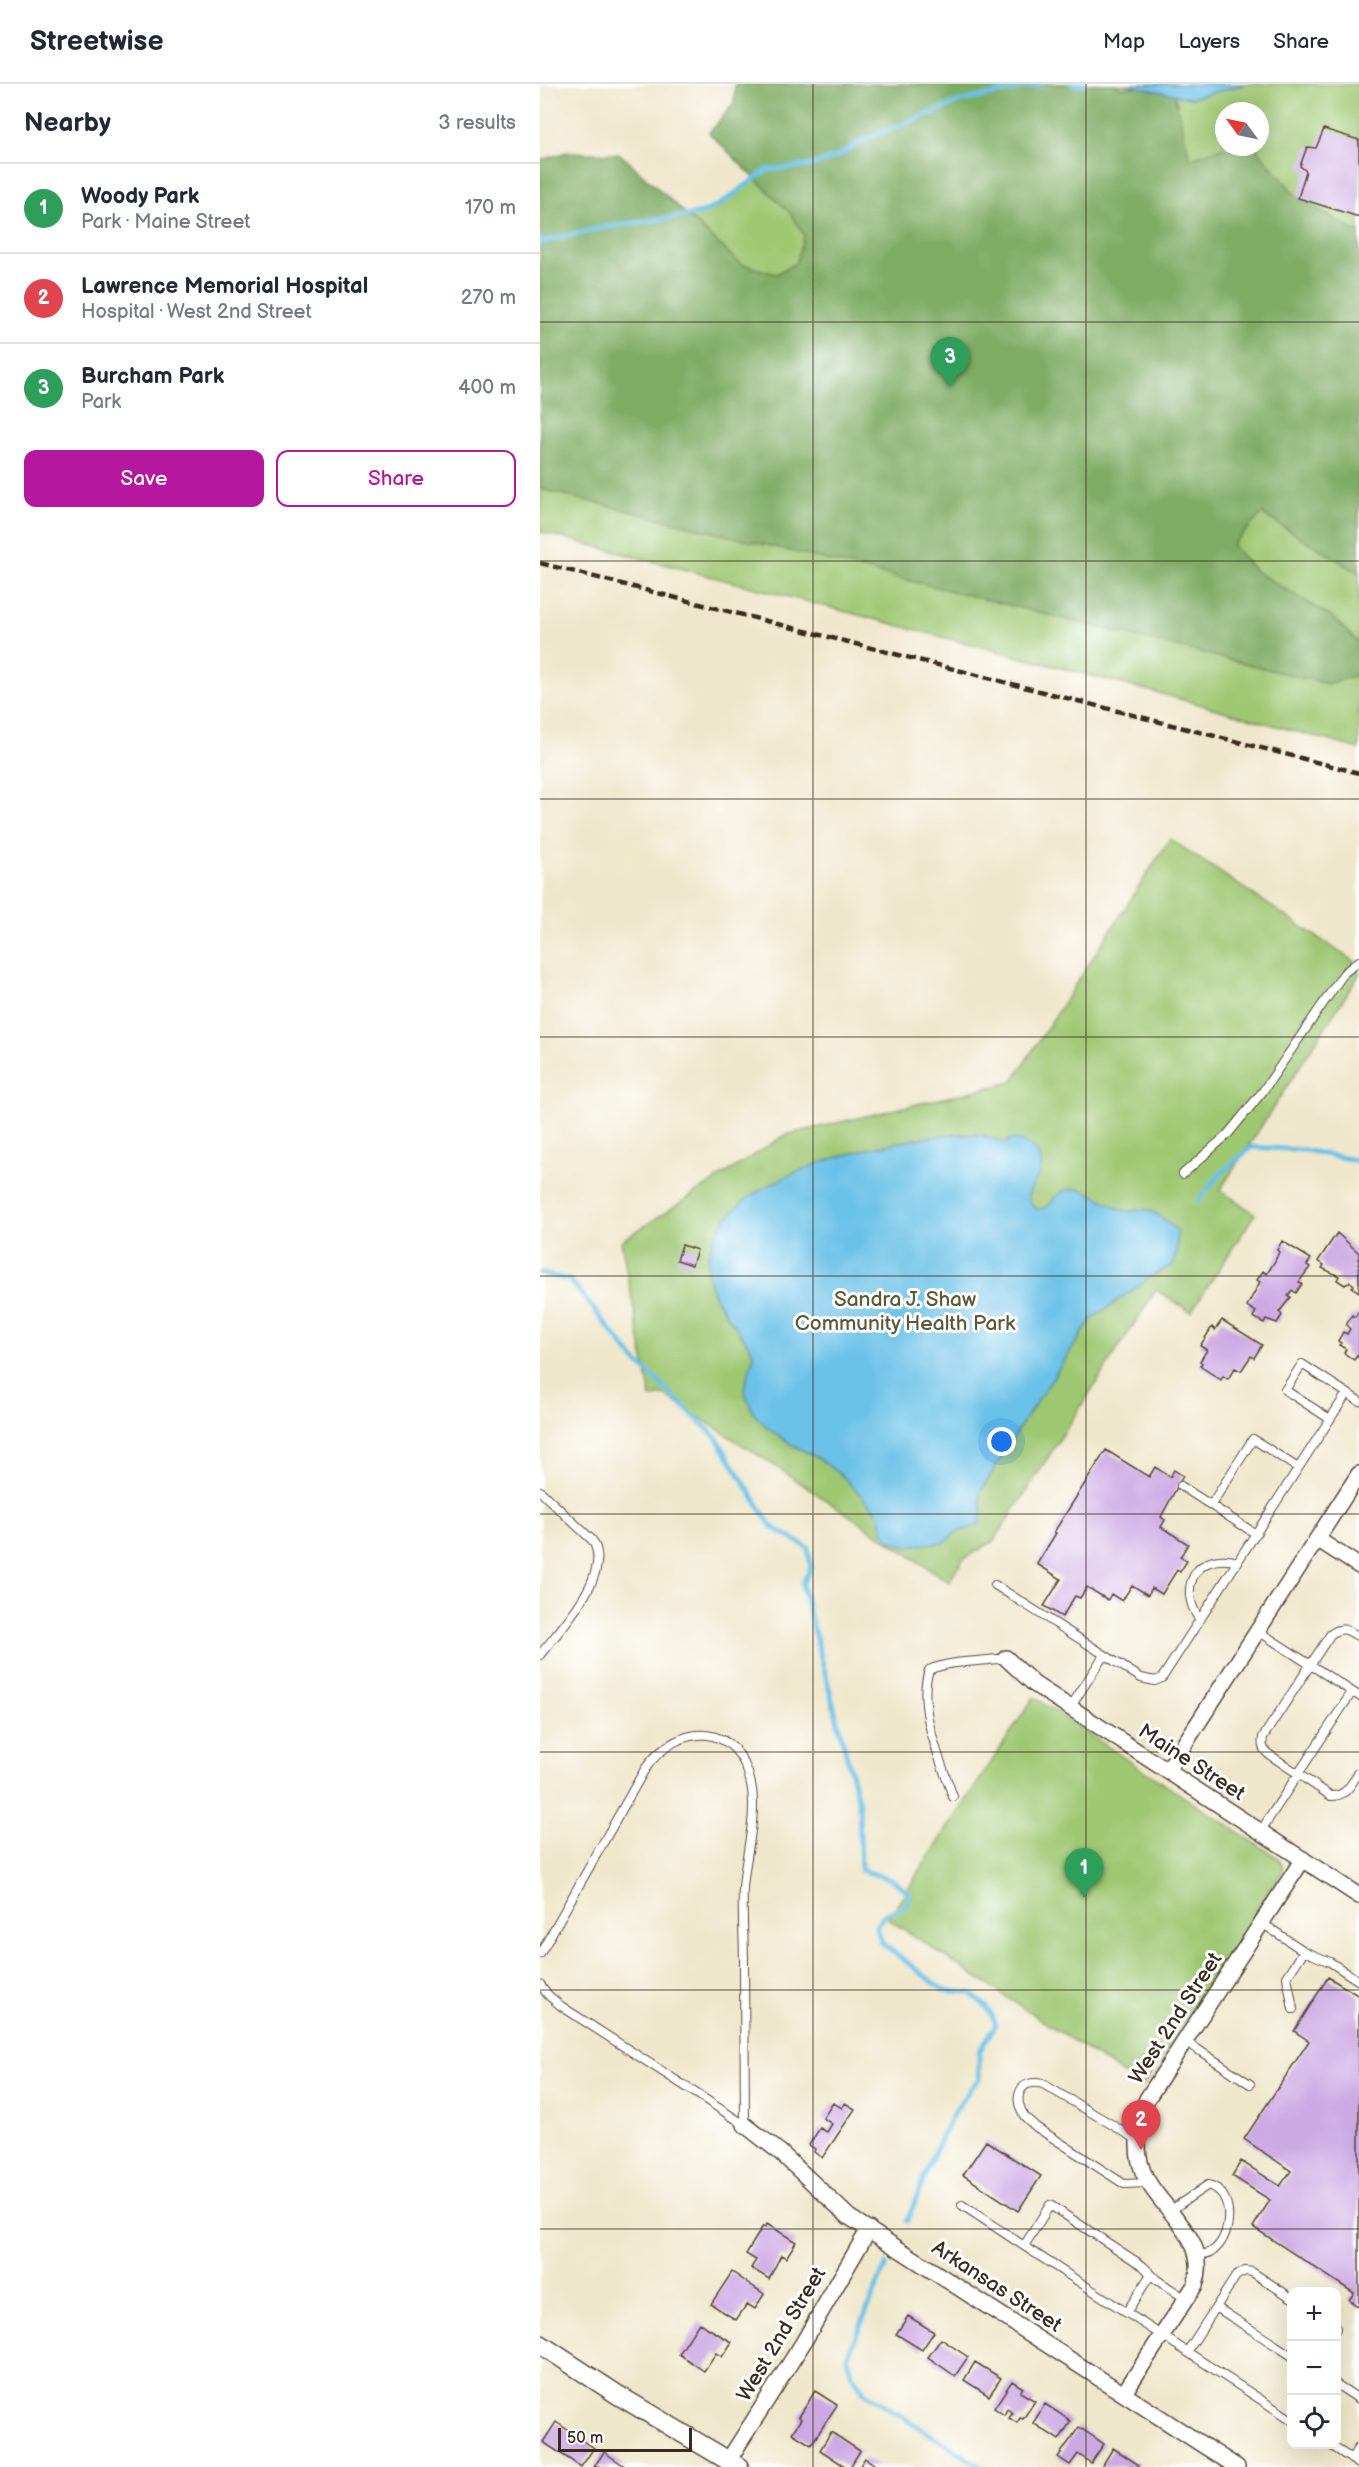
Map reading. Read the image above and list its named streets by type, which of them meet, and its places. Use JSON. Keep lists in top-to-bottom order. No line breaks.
{"streets":{"street":["Maine Street","West 2nd Street","Arkansas Street"]},"crossings":[["Maine Street","West 2nd Street"],["West 2nd Street","Arkansas Street"]],"parks":["Sandra J. Shaw Community Health Park"],"scale_bar":"50 m","north":"top left","page":{"header":"Streetwise","nav":["Map","Layers","Share"],"heading":["Nearby","3 results"],"list":[{"mark":"1","name":"Woody Park","note":"Park · Maine Street","value":"170 m"},{"mark":"2","name":"Lawrence Memorial Hospital","note":"Hospital · West 2nd Street","value":"270 m"},{"mark":"3","name":"Burcham Park","note":"Park","value":"400 m"}],"pins":["3","1","2"],"buttons":["Save","Share"],"map_buttons":["+","−"],"scale":"50 m"}}
